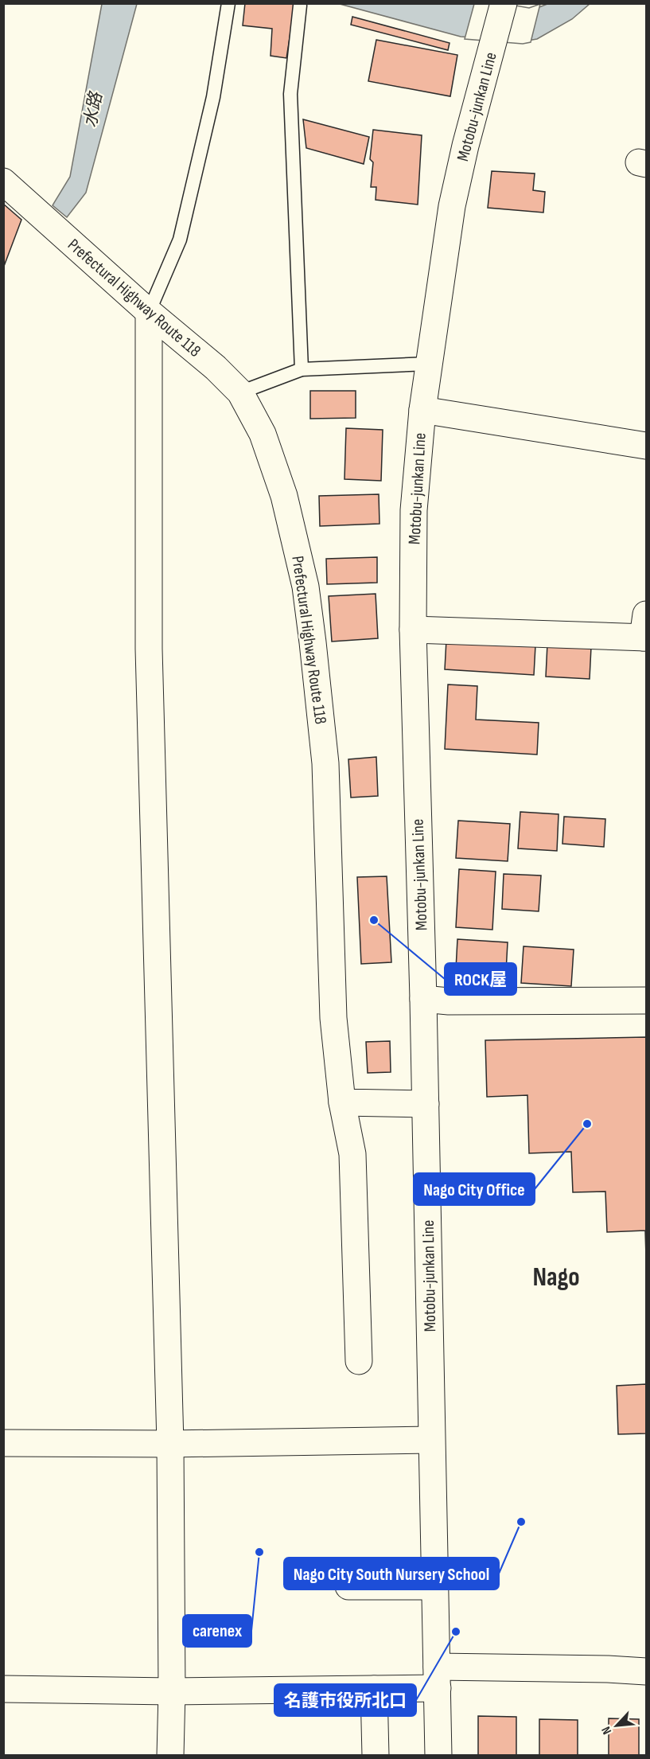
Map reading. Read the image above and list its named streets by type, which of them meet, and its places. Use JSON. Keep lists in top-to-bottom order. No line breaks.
{"streets":{"street":["Motobu-junkan Line","Prefectural Highway Route 118"]},"districts":["Nago"],"water":["水路"],"places":["ROCK屋","Nago City Office","Nago City South Nursery School","carenex","名護市役所北口"],"north":"bottom left"}
